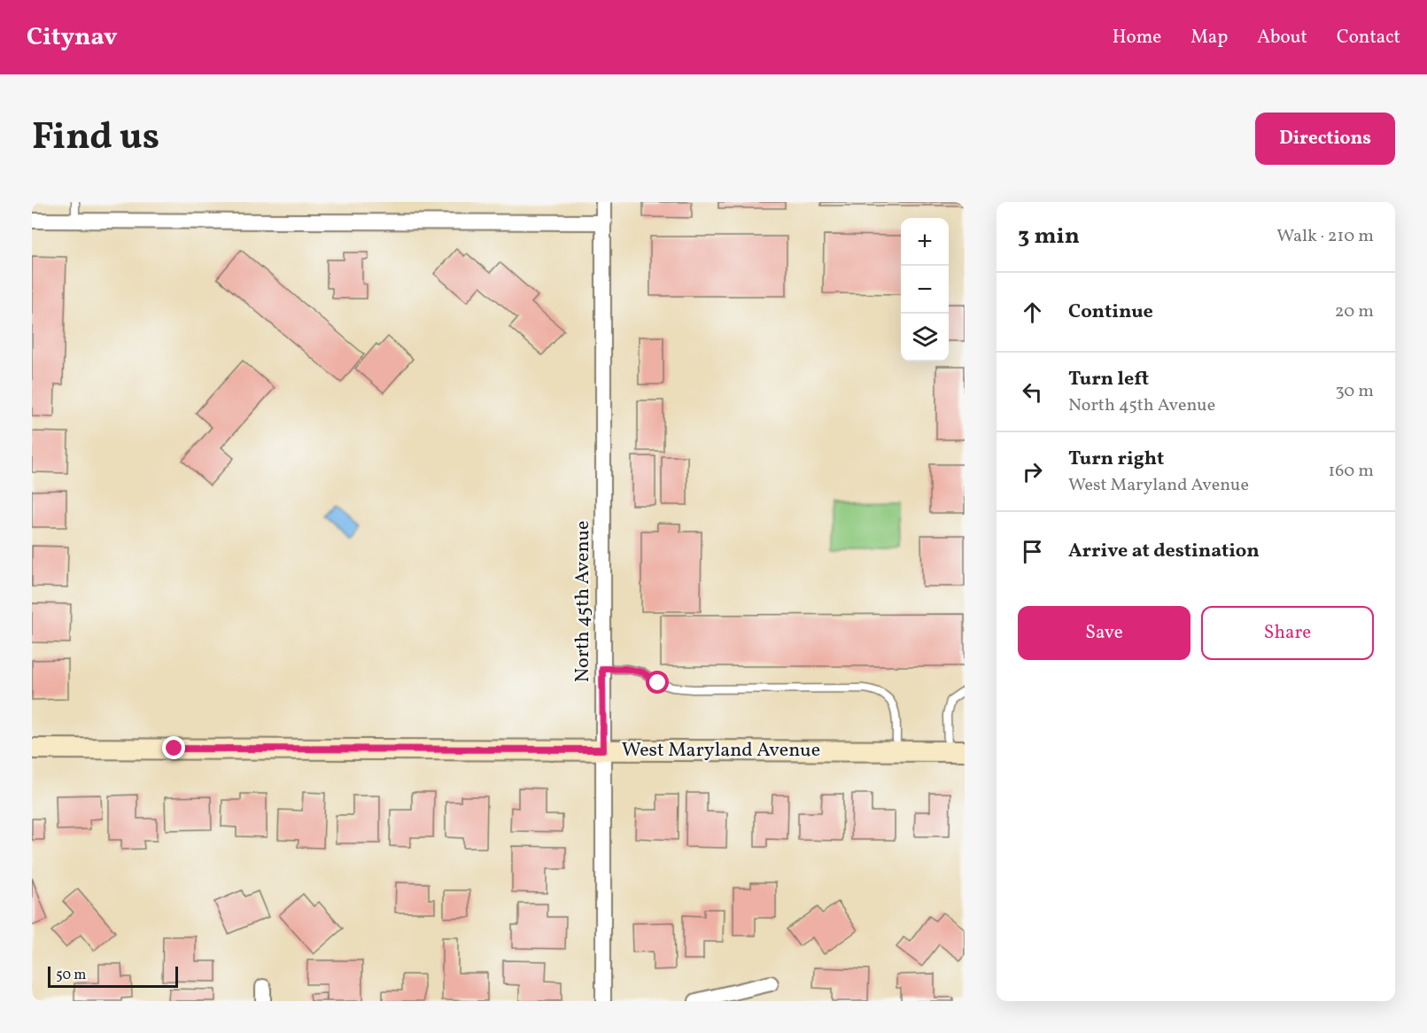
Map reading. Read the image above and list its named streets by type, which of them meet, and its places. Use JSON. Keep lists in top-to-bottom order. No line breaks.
{"streets":{"street":["North 45th Avenue","West Maryland Avenue"]},"crossings":[["North 45th Avenue","West Maryland Avenue"]],"scale_bar":"50 m","page":{"header":"Citynav","nav":["Home","Map","About","Contact"],"title":"Find us","buttons":["Directions",["Save","Share"]],"heading":["3 min","Walk · 210 m"],"map_buttons":["+","−"],"list":[["Continue","20 m"],["Turn left","North 45th Avenue","30 m"],["Turn right","West Maryland Avenue","160 m"],"Arrive at destination"],"scale":"50 m"}}
